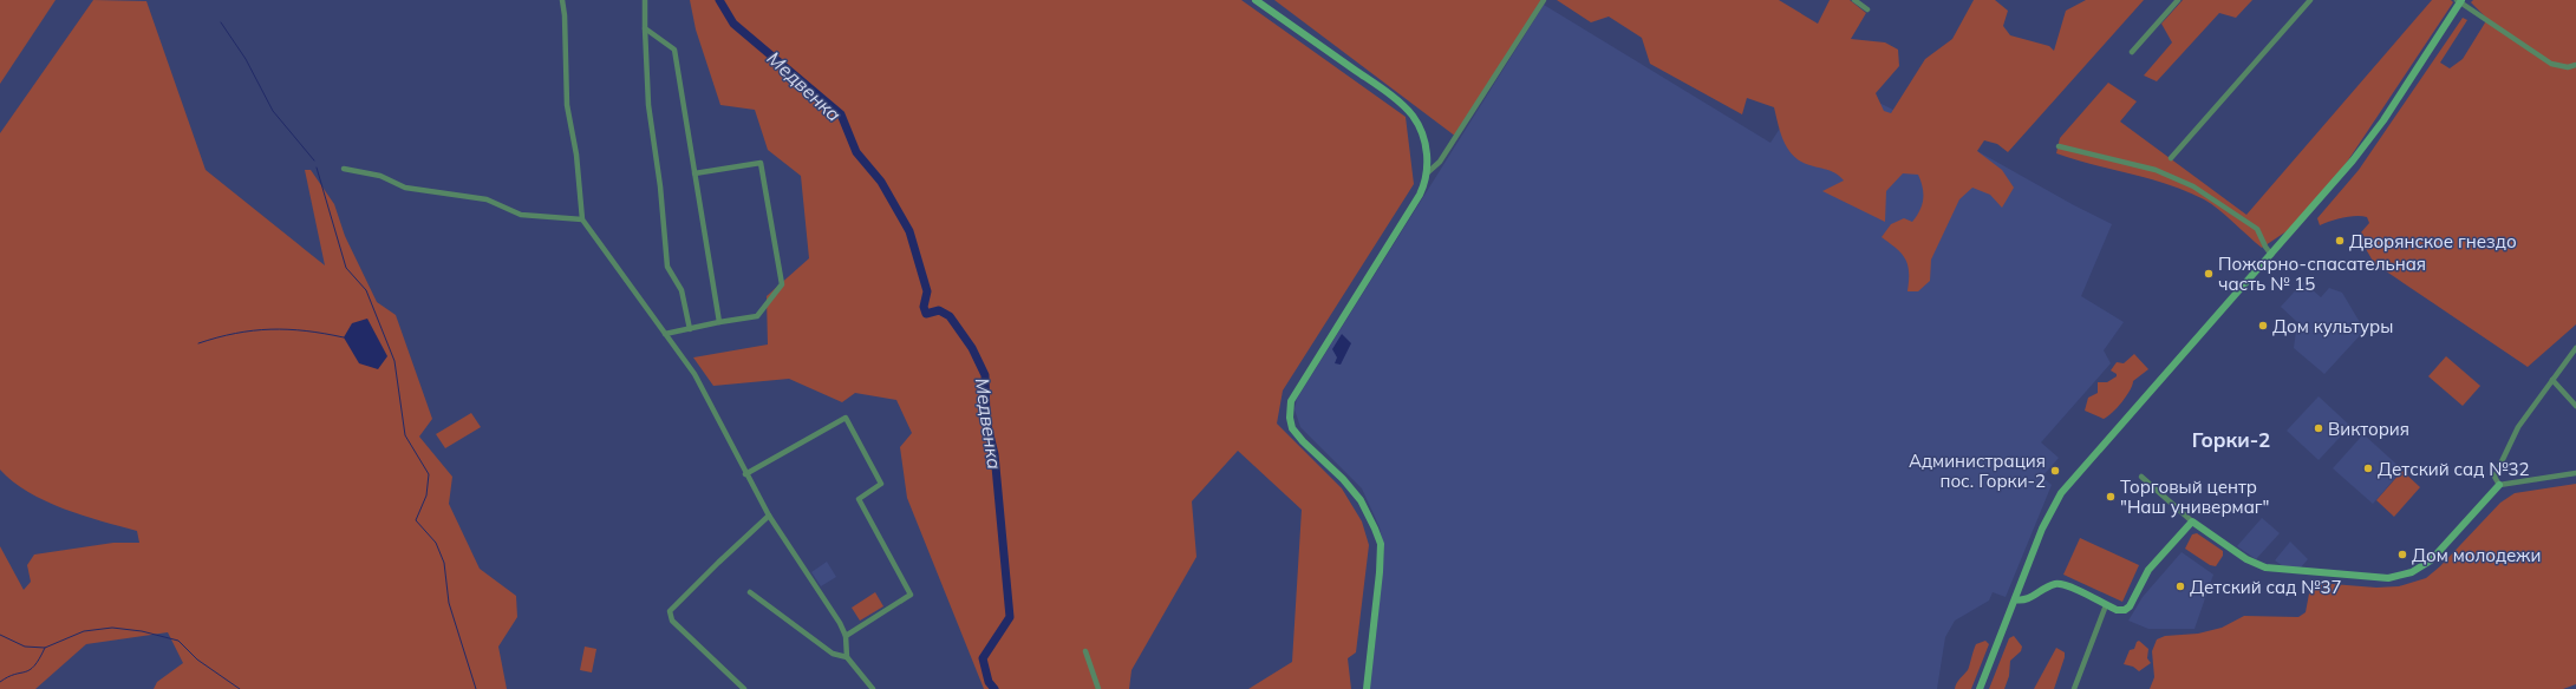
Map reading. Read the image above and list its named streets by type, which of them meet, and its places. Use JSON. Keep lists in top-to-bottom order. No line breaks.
{"districts":["Горки-2"],"water":["Медвенка"],"places":["Дворянское гнездо","Пожарно-спасательная часть № 15","Дом культуры","Виктория","Детский сад №32","Администрация пос. Горки-2","Торговый центр \"Наш универмаг\"","Дом молодежи","Детский сад №37"]}
